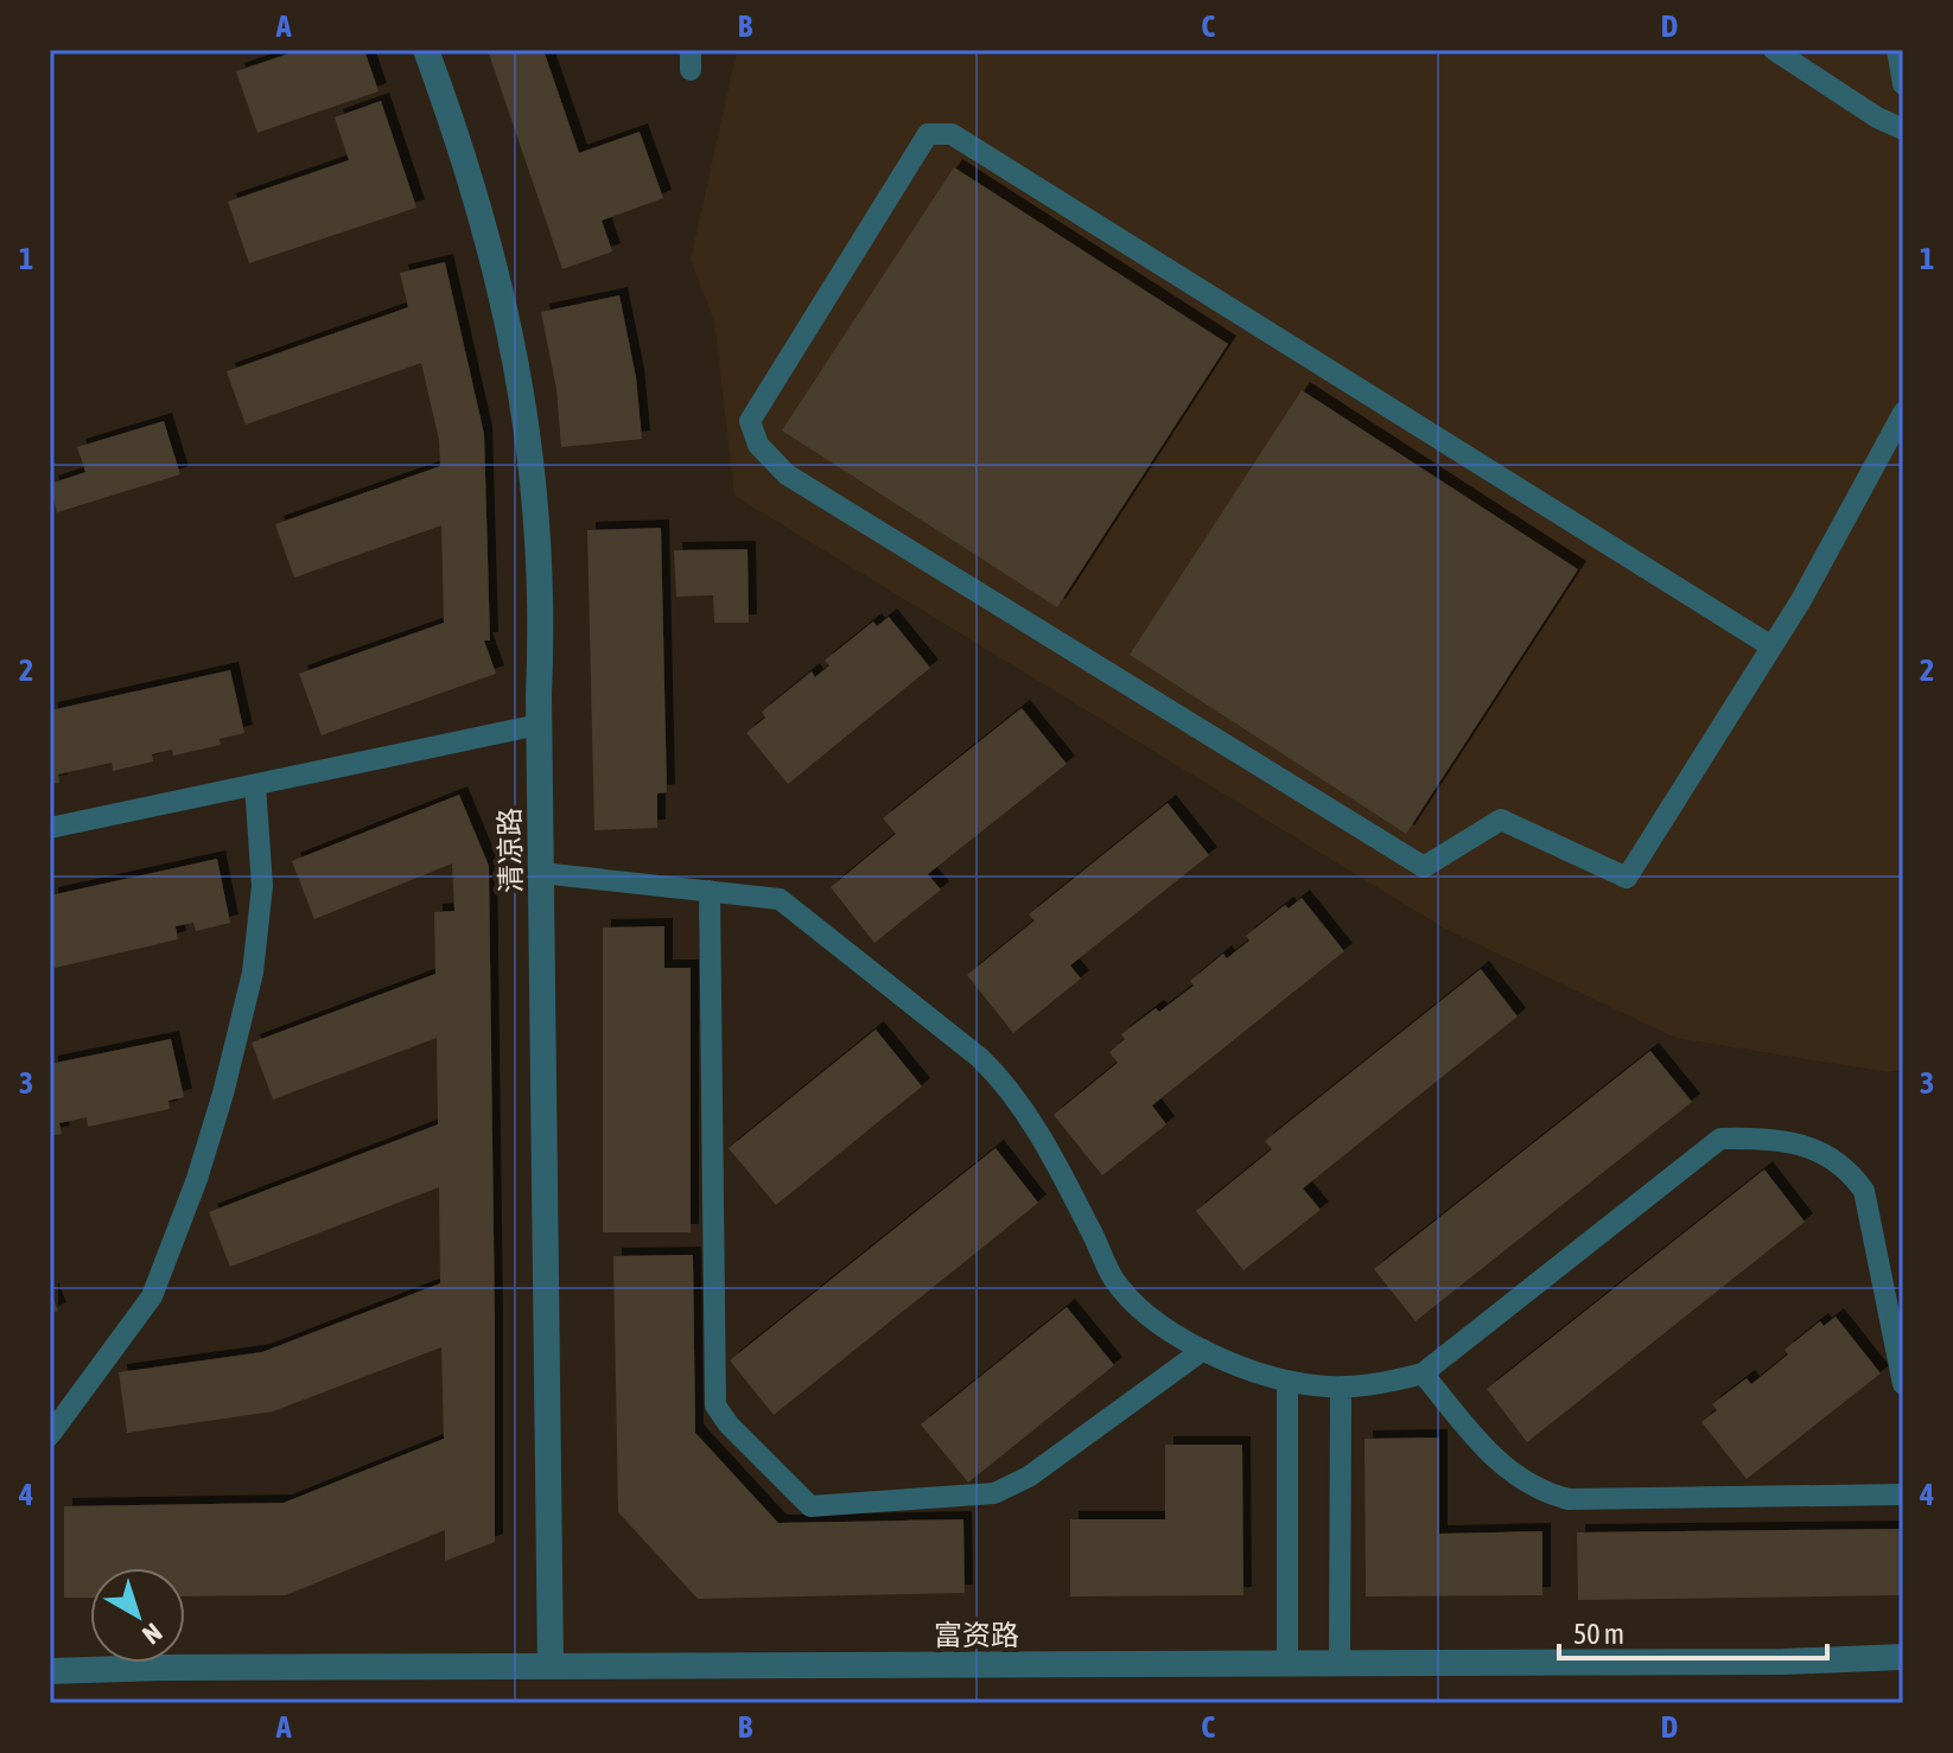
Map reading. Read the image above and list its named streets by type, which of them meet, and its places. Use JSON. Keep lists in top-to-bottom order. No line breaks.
{"streets":{"street":["清凉路","富资路"]},"crossings":[["清凉路","富资路"]],"scale_bar":"50 m","north":"bottom right","grid":{"columns":["A","B","C","D"],"rows":["1","2","3","4"]}}
